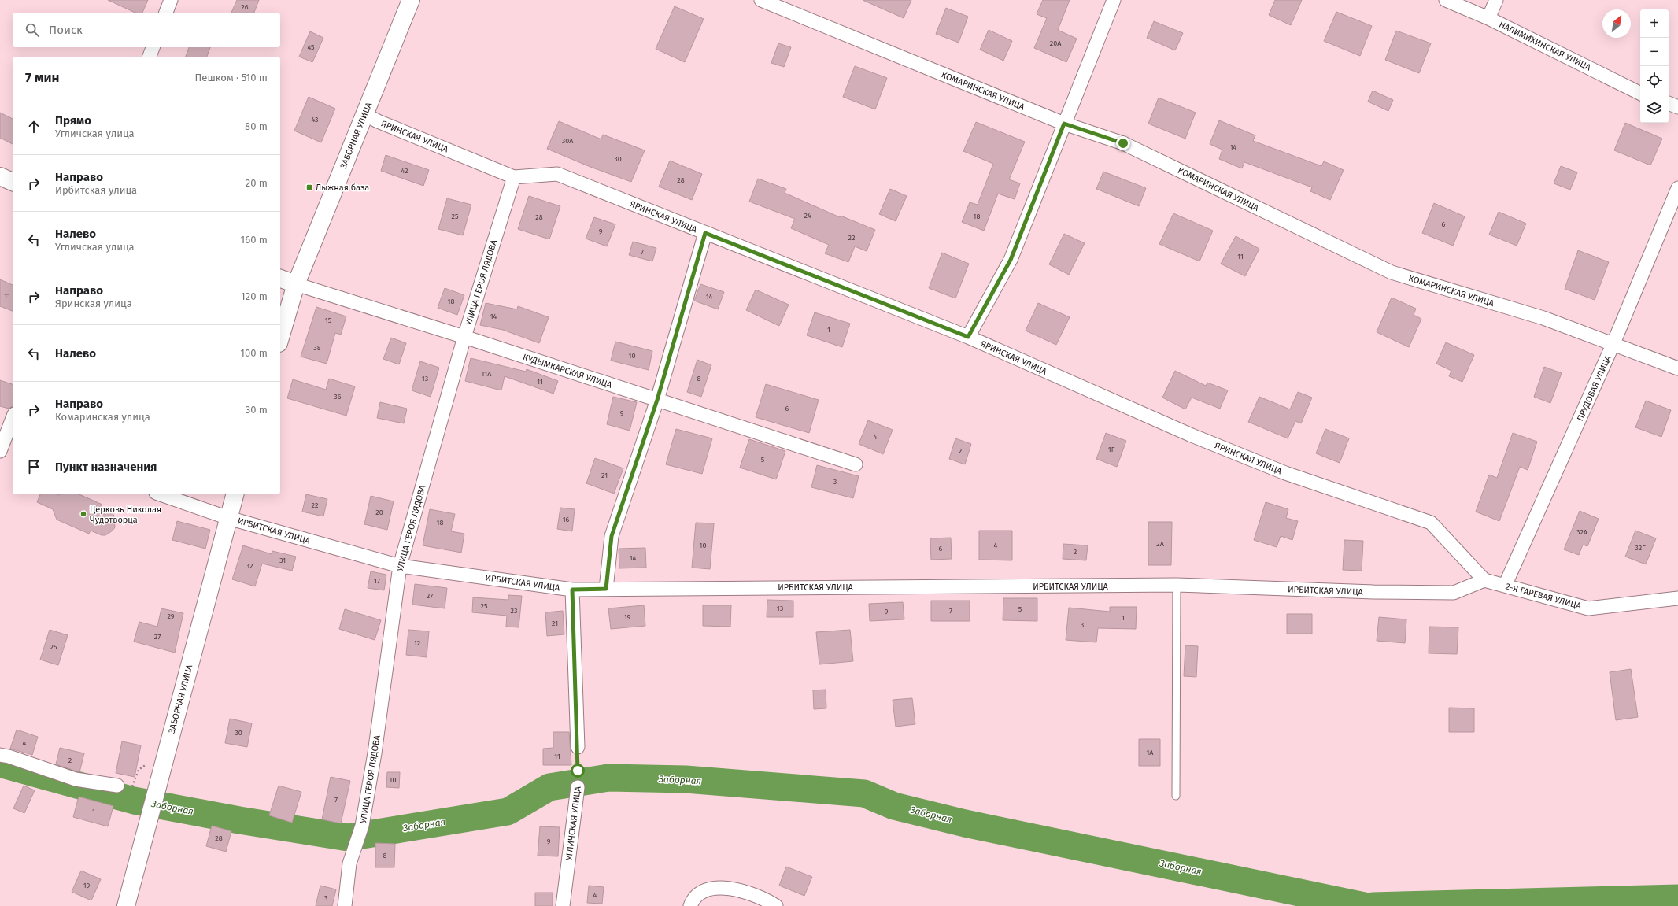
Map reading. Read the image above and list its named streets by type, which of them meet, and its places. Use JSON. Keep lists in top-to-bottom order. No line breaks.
{"streets":{"street":["НАЛИМИХИНСКАЯ УЛИЦА","КОМАРИНСКАЯ УЛИЦА","ЗАБОРНАЯ УЛИЦА","ЯРИНСКАЯ УЛИЦА","УЛИЦА ГЕРОЯ ЛЯДОВА","КУДЫМКАРСКАЯ УЛИЦА","ПРУДОВАЯ УЛИЦА","ИРБИТСКАЯ УЛИЦА","2-Я ГАРЕВАЯ УЛИЦА","УГЛИЧСКАЯ УЛИЦА"]},"crossings":[["КОМАРИНСКАЯ УЛИЦА","ПРУДОВАЯ УЛИЦА"],["ЗАБОРНАЯ УЛИЦА","ЯРИНСКАЯ УЛИЦА"],["ЗАБОРНАЯ УЛИЦА","КУДЫМКАРСКАЯ УЛИЦА"],["ЗАБОРНАЯ УЛИЦА","ИРБИТСКАЯ УЛИЦА"],["ЯРИНСКАЯ УЛИЦА","УЛИЦА ГЕРОЯ ЛЯДОВА"],["ЯРИНСКАЯ УЛИЦА","ИРБИТСКАЯ УЛИЦА"],["ЯРИНСКАЯ УЛИЦА","2-Я ГАРЕВАЯ УЛИЦА"],["УЛИЦА ГЕРОЯ ЛЯДОВА","КУДЫМКАРСКАЯ УЛИЦА"],["УЛИЦА ГЕРОЯ ЛЯДОВА","ИРБИТСКАЯ УЛИЦА"],["ПРУДОВАЯ УЛИЦА","2-Я ГАРЕВАЯ УЛИЦА"],["ИРБИТСКАЯ УЛИЦА","2-Я ГАРЕВАЯ УЛИЦА"]],"water":["Заборная"],"places":{"transit":["Лыжная база"],"other":["Церковь Николая Чудотворца"]},"house_numbers":["26","20А","45","43","30А","14","30","42","28","24","25","18","28","6","9","22","7","11","11","14","18","14","15","1","38","10","11А","13","8","11","36","6","9","4","1Г","2","5","21","3","22","20","16","18","32А","2А","10","4","32Г","6","2","14","31","32","17","27","25","13","5","23","7","9","29","19","1","21","3","27","12","25","30","4","1А","11","2","10","7","1","28","9","8","19","4","3"],"north":"top right","page":{"map_buttons":["+","−"],"search":"Поиск","heading":["7 мин","Пешком · 510 m"],"list":[["Прямо","Угличская улица","80 m"],["Направо","Ирбитская улица","20 m"],["Налево","Угличская улица","160 m"],["Направо","Яринская улица","120 m"],["Налево","100 m"],["Направо","Комаринская улица","30 m"],"Пункт назначения"]}}
